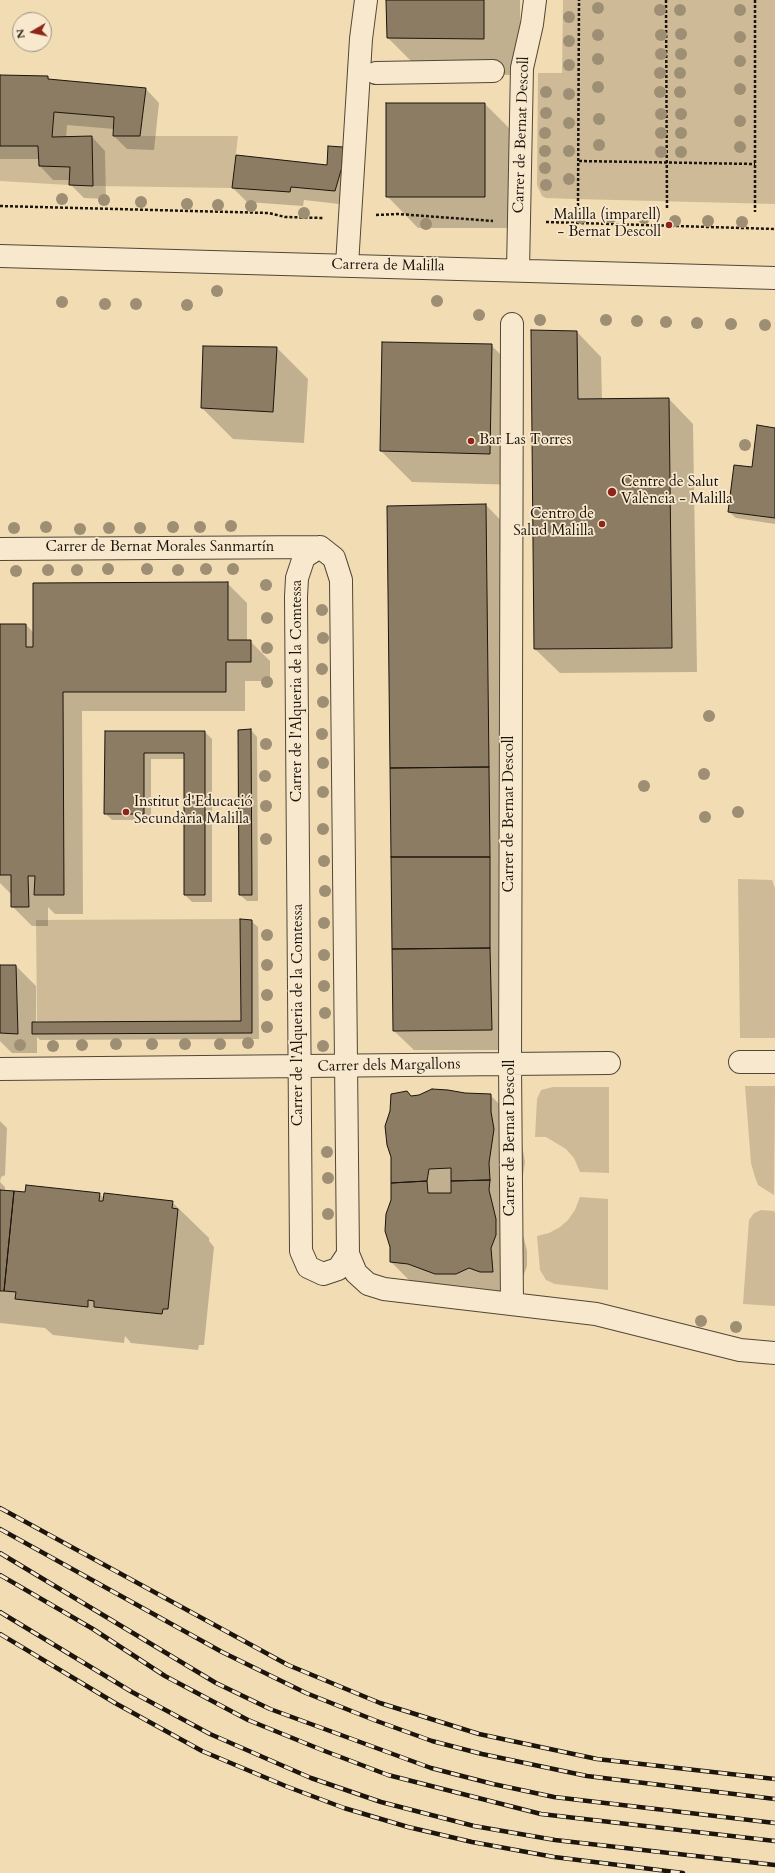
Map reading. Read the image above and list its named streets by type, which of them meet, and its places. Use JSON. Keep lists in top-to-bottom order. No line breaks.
{"streets":{"street":["Carrer de Bernat Descoll","Carrera de Malilla","Carrer de Bernat Morales Sanmartín","Carrer de l'Alqueria de la Comtessa","Carrer dels Margallons"]},"crossings":[["Carrer de Bernat Descoll","Carrera de Malilla"],["Carrer de Bernat Descoll","Carrer dels Margallons"],["Carrer de Bernat Morales Sanmartín","Carrer de l'Alqueria de la Comtessa"],["Carrer de l'Alqueria de la Comtessa","Carrer dels Margallons"]],"places":["Malilla (imparell) - Bernat Descoll","Bar Las Torres","Centre de Salut València - Malilla","Centro de Salud Malilla","Institut d'Educació Secundària Malilla"],"north":"left"}
